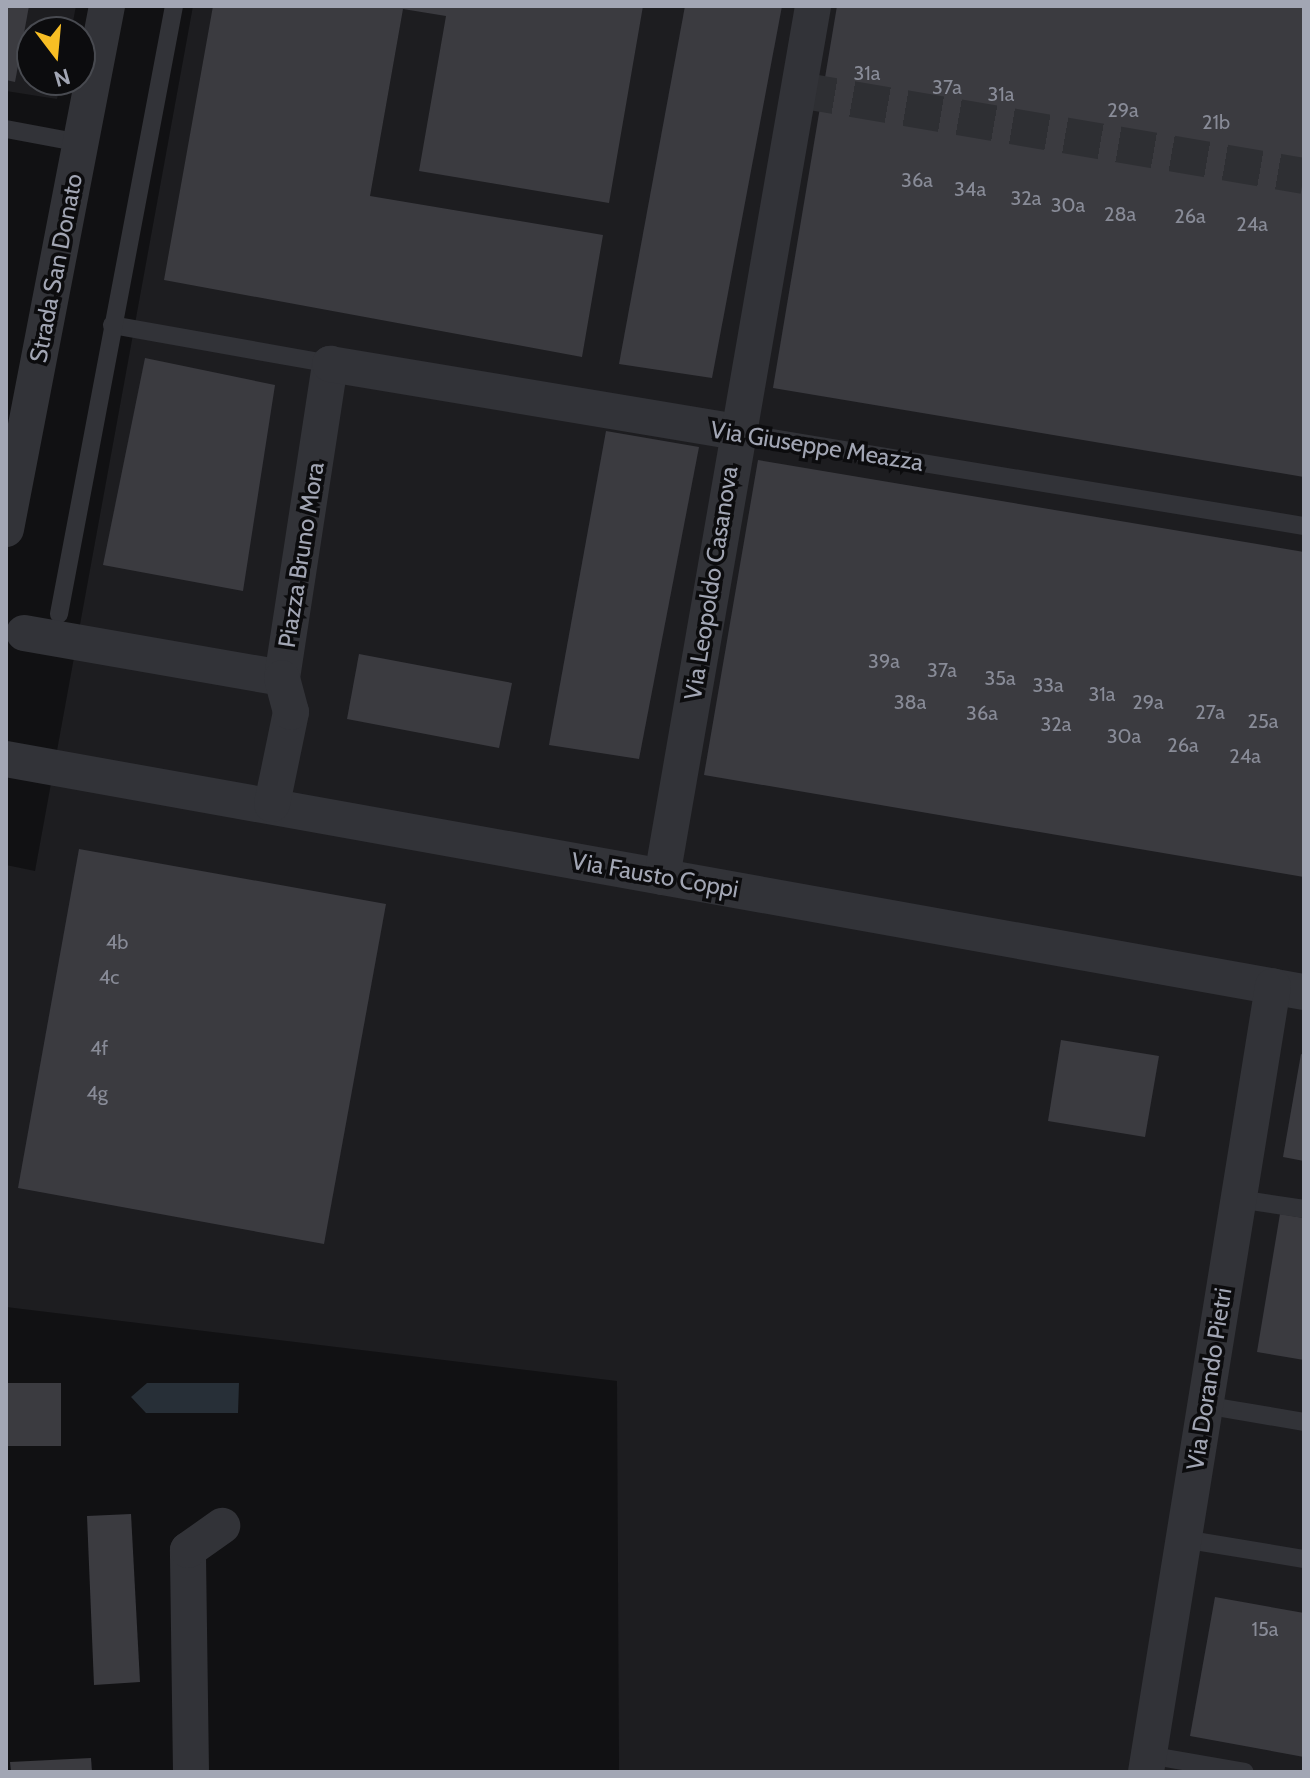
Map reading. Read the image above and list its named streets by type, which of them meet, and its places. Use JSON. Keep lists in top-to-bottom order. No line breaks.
{"streets":{"street":["Strada San Donato","Via Giuseppe Meazza","Piazza Bruno Mora","Via Leopoldo Casanova","Via Fausto Coppi","Via Dorando Pietri"]},"crossings":[["Via Giuseppe Meazza","Piazza Bruno Mora"],["Via Giuseppe Meazza","Via Leopoldo Casanova"],["Via Leopoldo Casanova","Via Fausto Coppi"],["Via Fausto Coppi","Via Dorando Pietri"]],"house_numbers":["31a","37a","31a","29a","21b","36a","34a","32a","30a","28a","26a","24a","39a","37a","35a","33a","31a","38a","29a","27a","36a","25a","32a","30a","26a","24a","4b","4c","4f","4g","15a"],"north":"bottom"}
